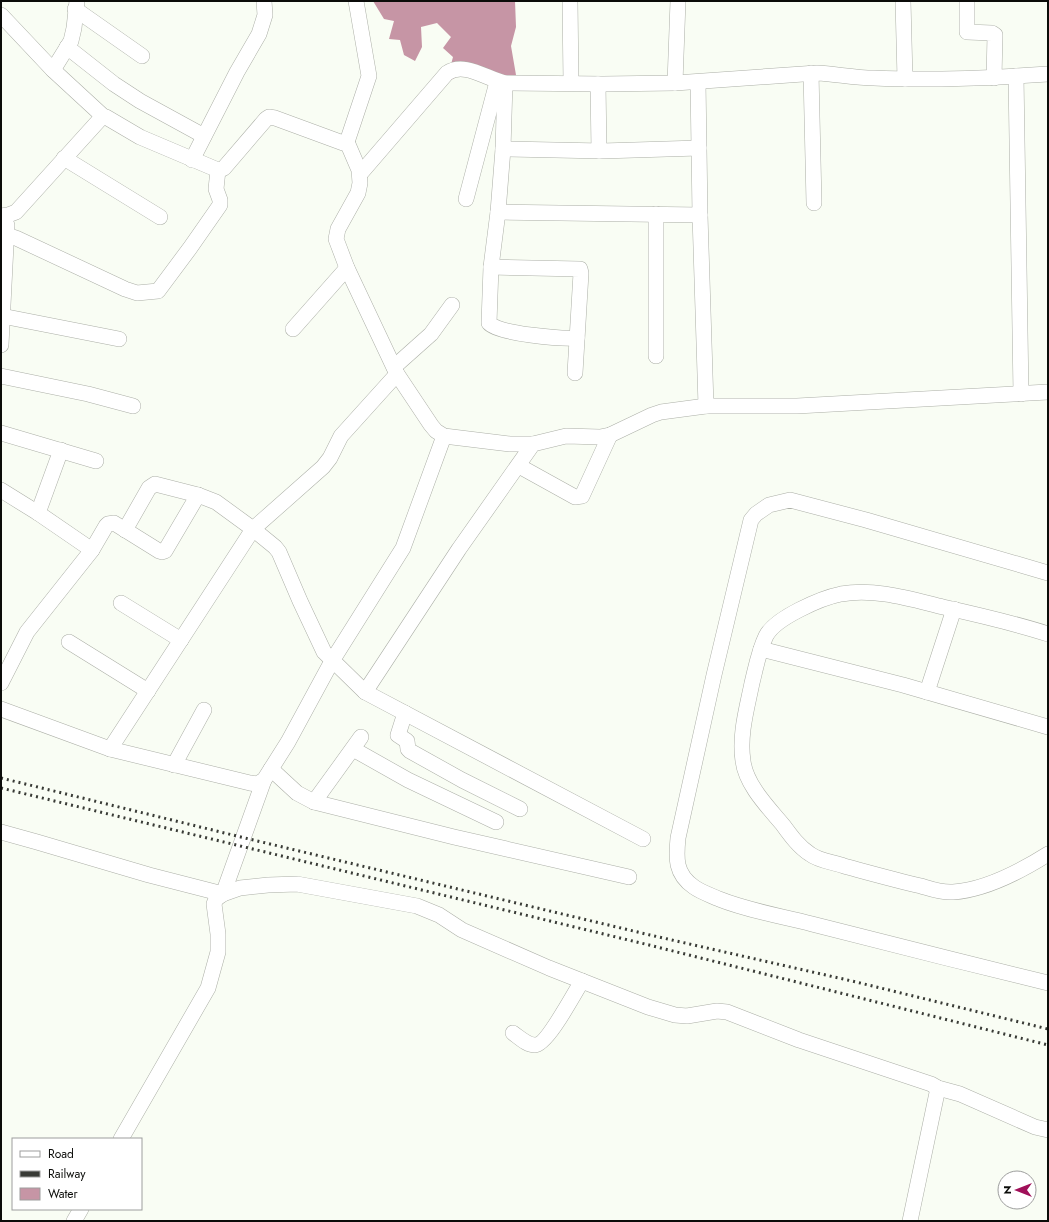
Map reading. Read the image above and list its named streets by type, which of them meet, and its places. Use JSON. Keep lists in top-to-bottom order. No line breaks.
{"legend":["Road","Railway","Water"],"north":"left"}
